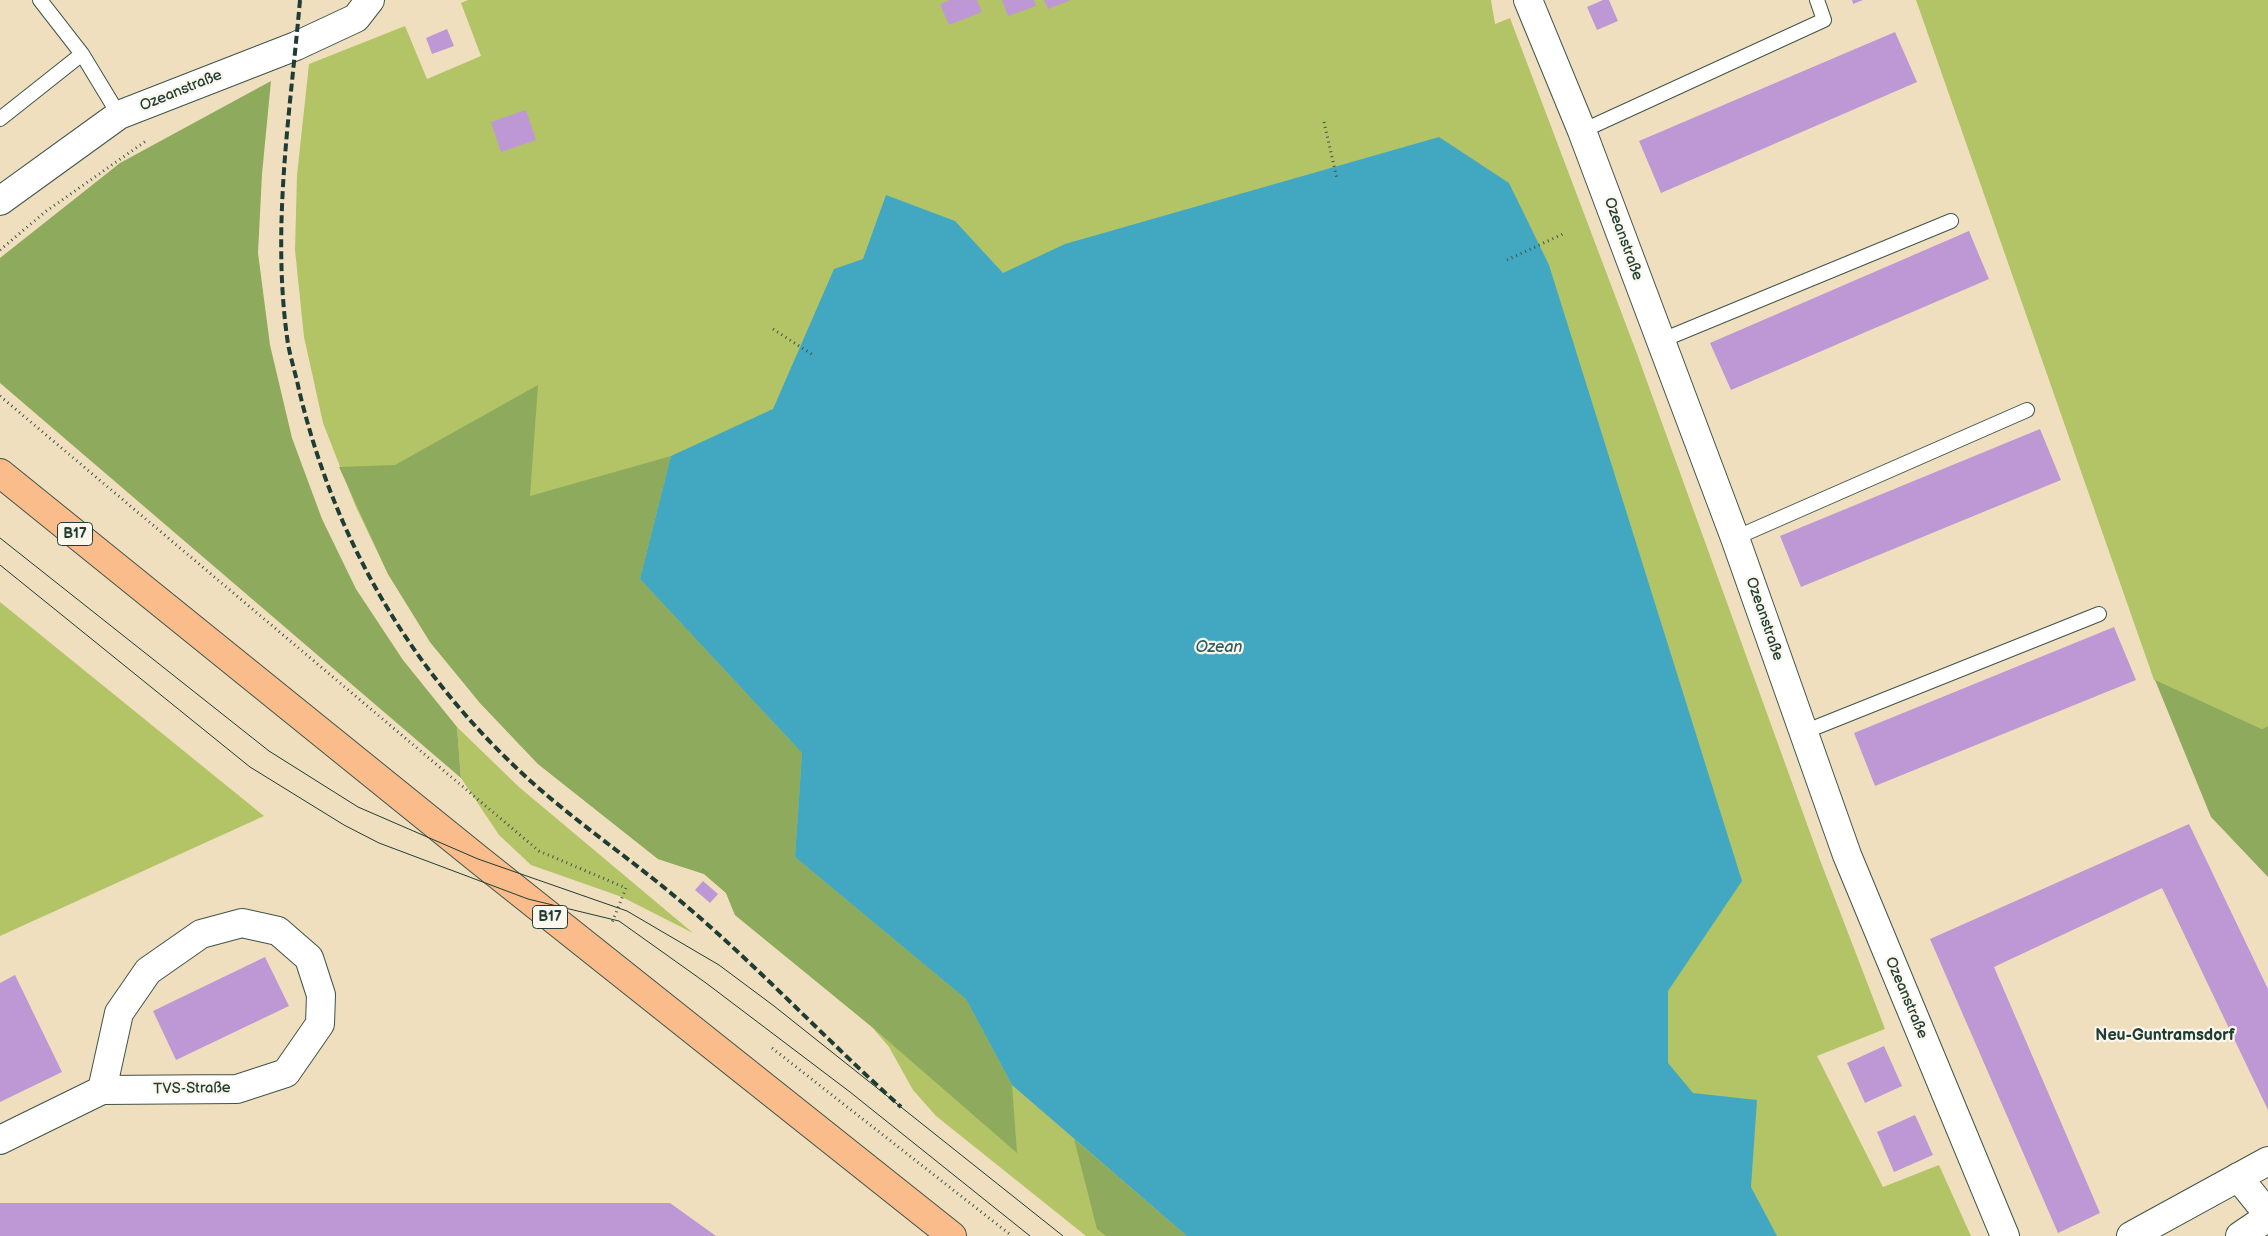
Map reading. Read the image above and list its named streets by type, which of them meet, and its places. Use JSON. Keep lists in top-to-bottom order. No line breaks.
{"streets":{"main road":["B17"],"street":["Ozeanstraße","TVS-Straße"]},"districts":["Neu-Guntramsdorf"],"water":["Ozean"]}
